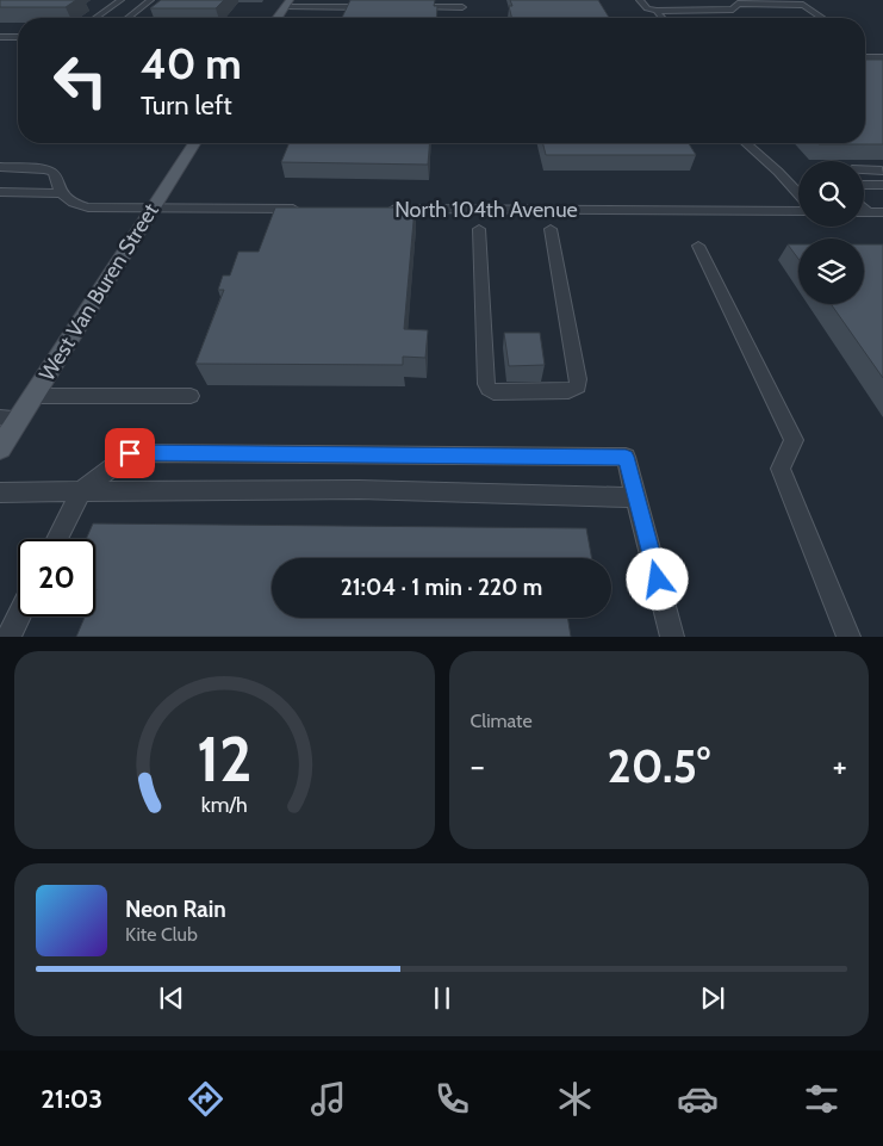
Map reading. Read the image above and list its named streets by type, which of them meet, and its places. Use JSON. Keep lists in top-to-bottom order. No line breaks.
{"streets":{"main road":["West Van Buren Street"],"street":["North 104th Avenue"]},"page":{"turn":["40 m","Turn left"],"limit":"20","trip":"21:04 · 1 min · 220 m","tile":"Climate","heat":["−","20.5°","+"],"song":["Neon Rain","Kite Club"],"tabs":"21:03","gauge":["12","km/h"]}}
